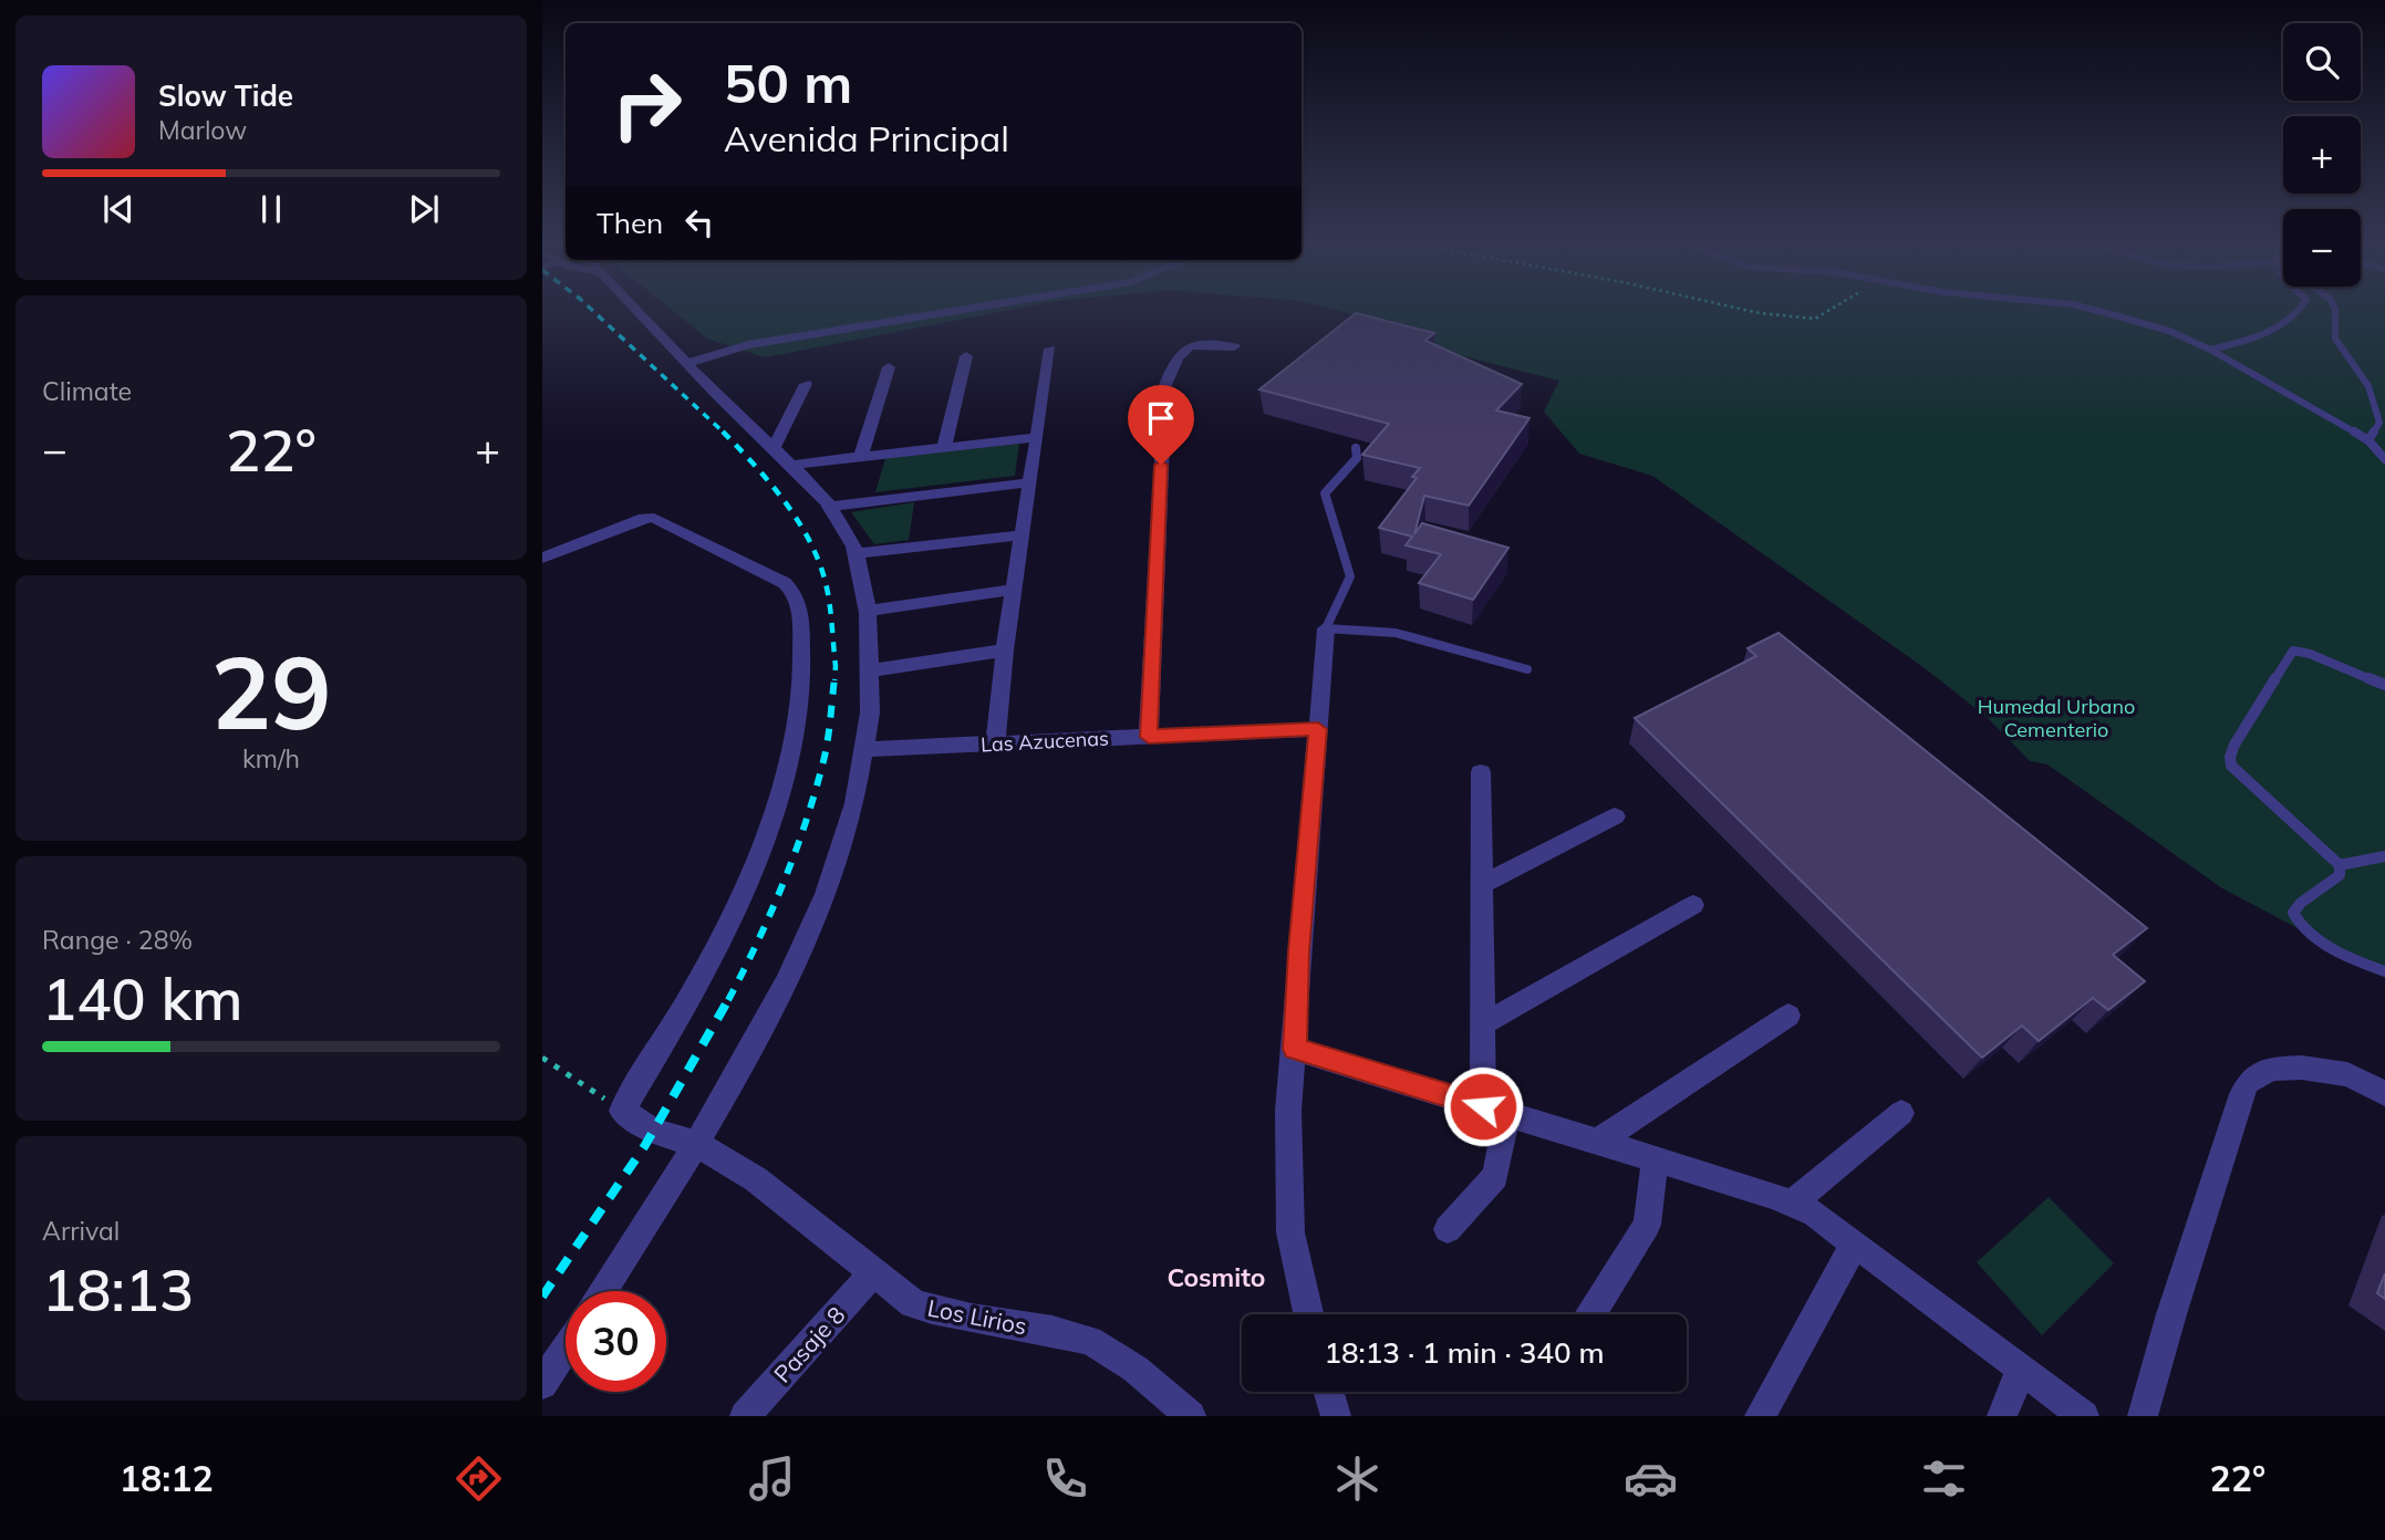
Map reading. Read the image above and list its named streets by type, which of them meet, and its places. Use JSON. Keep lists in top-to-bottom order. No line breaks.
{"streets":{"street":["Las Azucenas","Los Lirios","Pasaje 8"]},"crossings":[["Los Lirios","Pasaje 8"]],"districts":["Cosmito"],"parks":["Humedal Urbano Cementerio"],"page":{"map_buttons":["+","−"],"turn":["50 m","Avenida Principal"],"song":["Slow Tide","Marlow"],"then":"Then","tile":["Climate",["29","km/h"],["Range · 28%","140 km"],["Arrival","18:13"]],"heat":["−","22°","+"],"limit":"30","trip":"18:13 · 1 min · 340 m","tabs":["18:12","22°"]}}
